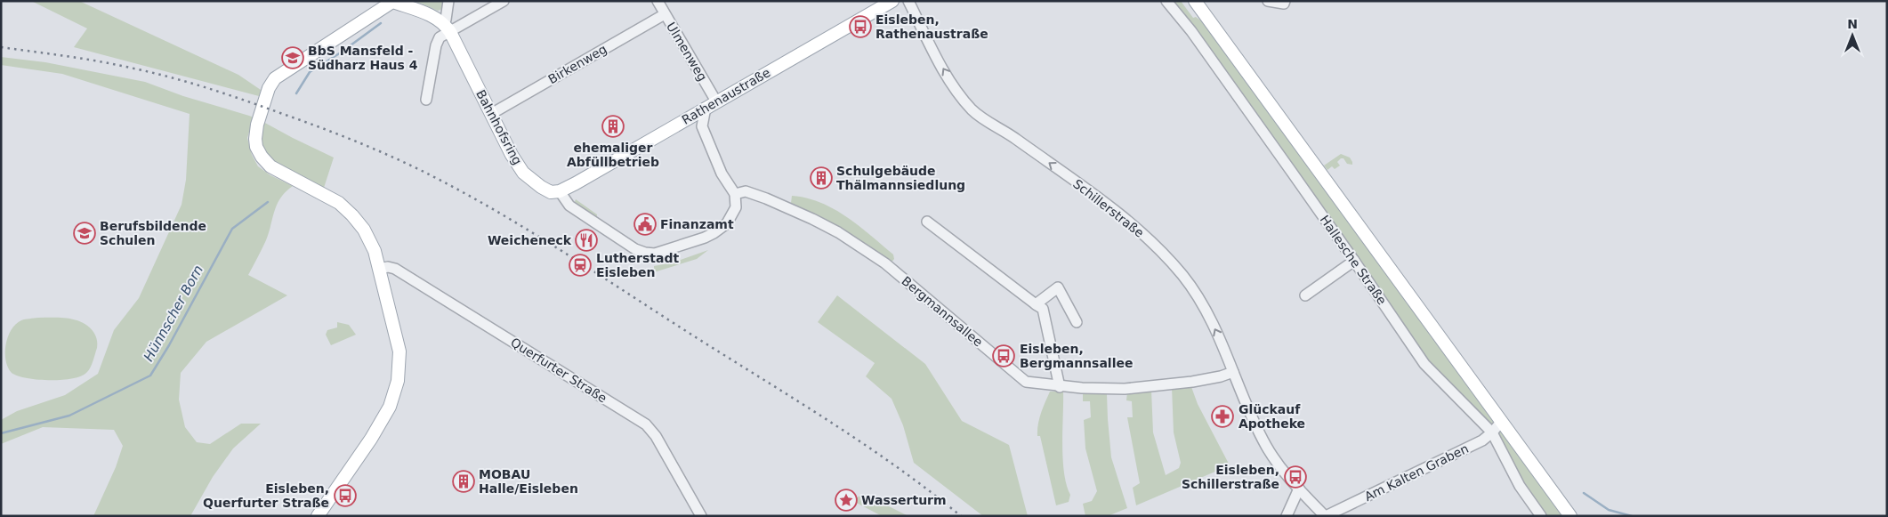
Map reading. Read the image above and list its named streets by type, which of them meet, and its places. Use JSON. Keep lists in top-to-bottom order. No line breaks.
{"streets":{"main road":["Rathenaustraße","Bahnhofsring","Hallesche Straße"],"street":["Ulmenweg","Birkenweg","Schillerstraße","Bergmannsallee","Querfurter Straße","Am Kalten Graben"]},"crossings":[["Ulmenweg","Birkenweg"],["Ulmenweg","Rathenaustraße"],["Birkenweg","Bahnhofsring"],["Rathenaustraße","Bahnhofsring"],["Schillerstraße","Bergmannsallee"],["Schillerstraße","Am Kalten Graben"],["Hallesche Straße","Am Kalten Graben"]],"one_way":["Schillerstraße"],"water":["Hünnscher Born"],"places":{"bus stop":["Eisleben, Rathenaustraße","Eisleben, Bergmannsallee","Eisleben, Schillerstraße","Eisleben, Querfurter Straße"],"school or university":["BbS Mansfeld - Südharz Haus 4","Berufsbildende Schulen"],"building":["ehemaliger Abfüllbetrieb","Schulgebäude Thälmannsiedlung","MOBAU Halle/Eisleben"],"public building":["Finanzamt"],"restaurant":["Weicheneck"],"station":["Lutherstadt Eisleben"],"pharmacy":["Glückauf Apotheke"],"place":["Wasserturm"]},"north":"top"}
